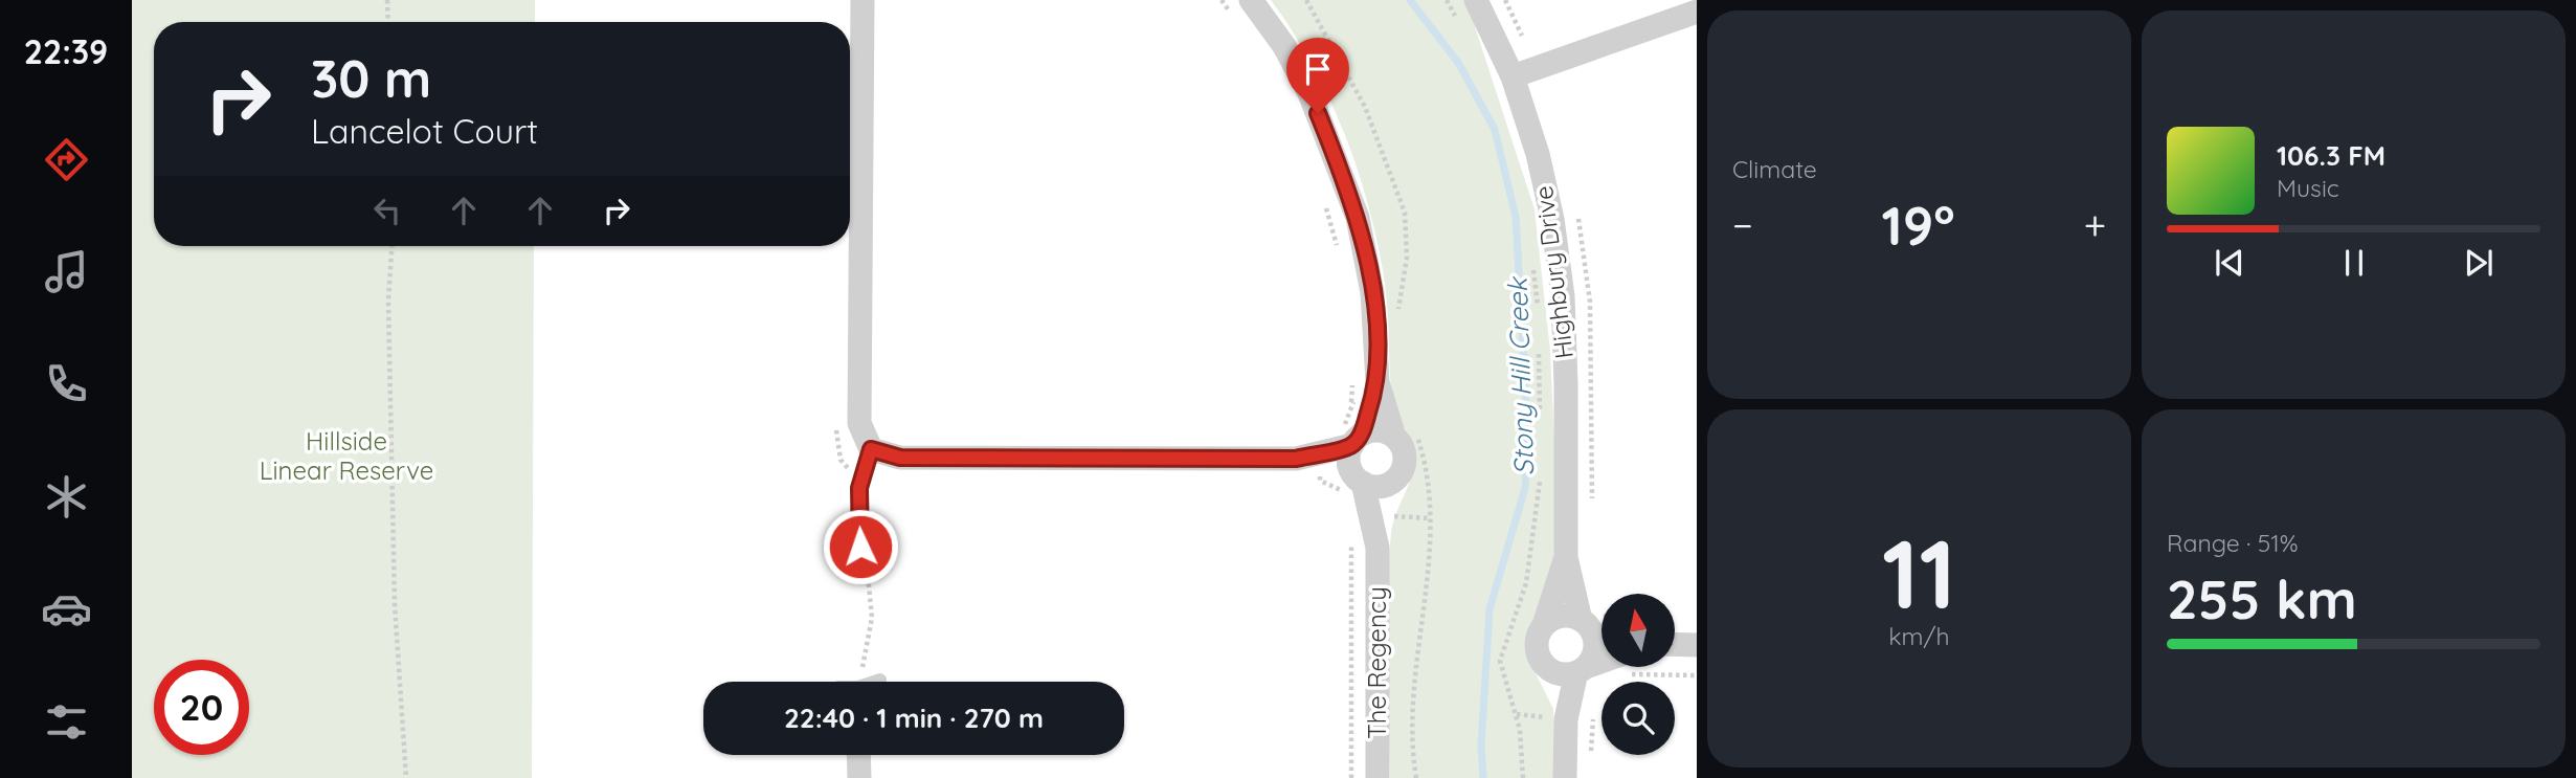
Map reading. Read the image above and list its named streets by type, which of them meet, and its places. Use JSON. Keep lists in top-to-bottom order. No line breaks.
{"streets":{"street":["Highbury Drive","The Regency"]},"water":["Stony Hill Creek"],"parks":["Hillside Linear Reserve"],"north":"top","page":{"tabs":"22:39","tile":["Climate",["11","km/h"],["Range · 51%","255 km"]],"turn":["30 m","Lancelot Court"],"song":["106.3 FM","Music"],"heat":["−","19°","+"],"limit":"20","trip":"22:40 · 1 min · 270 m"}}
